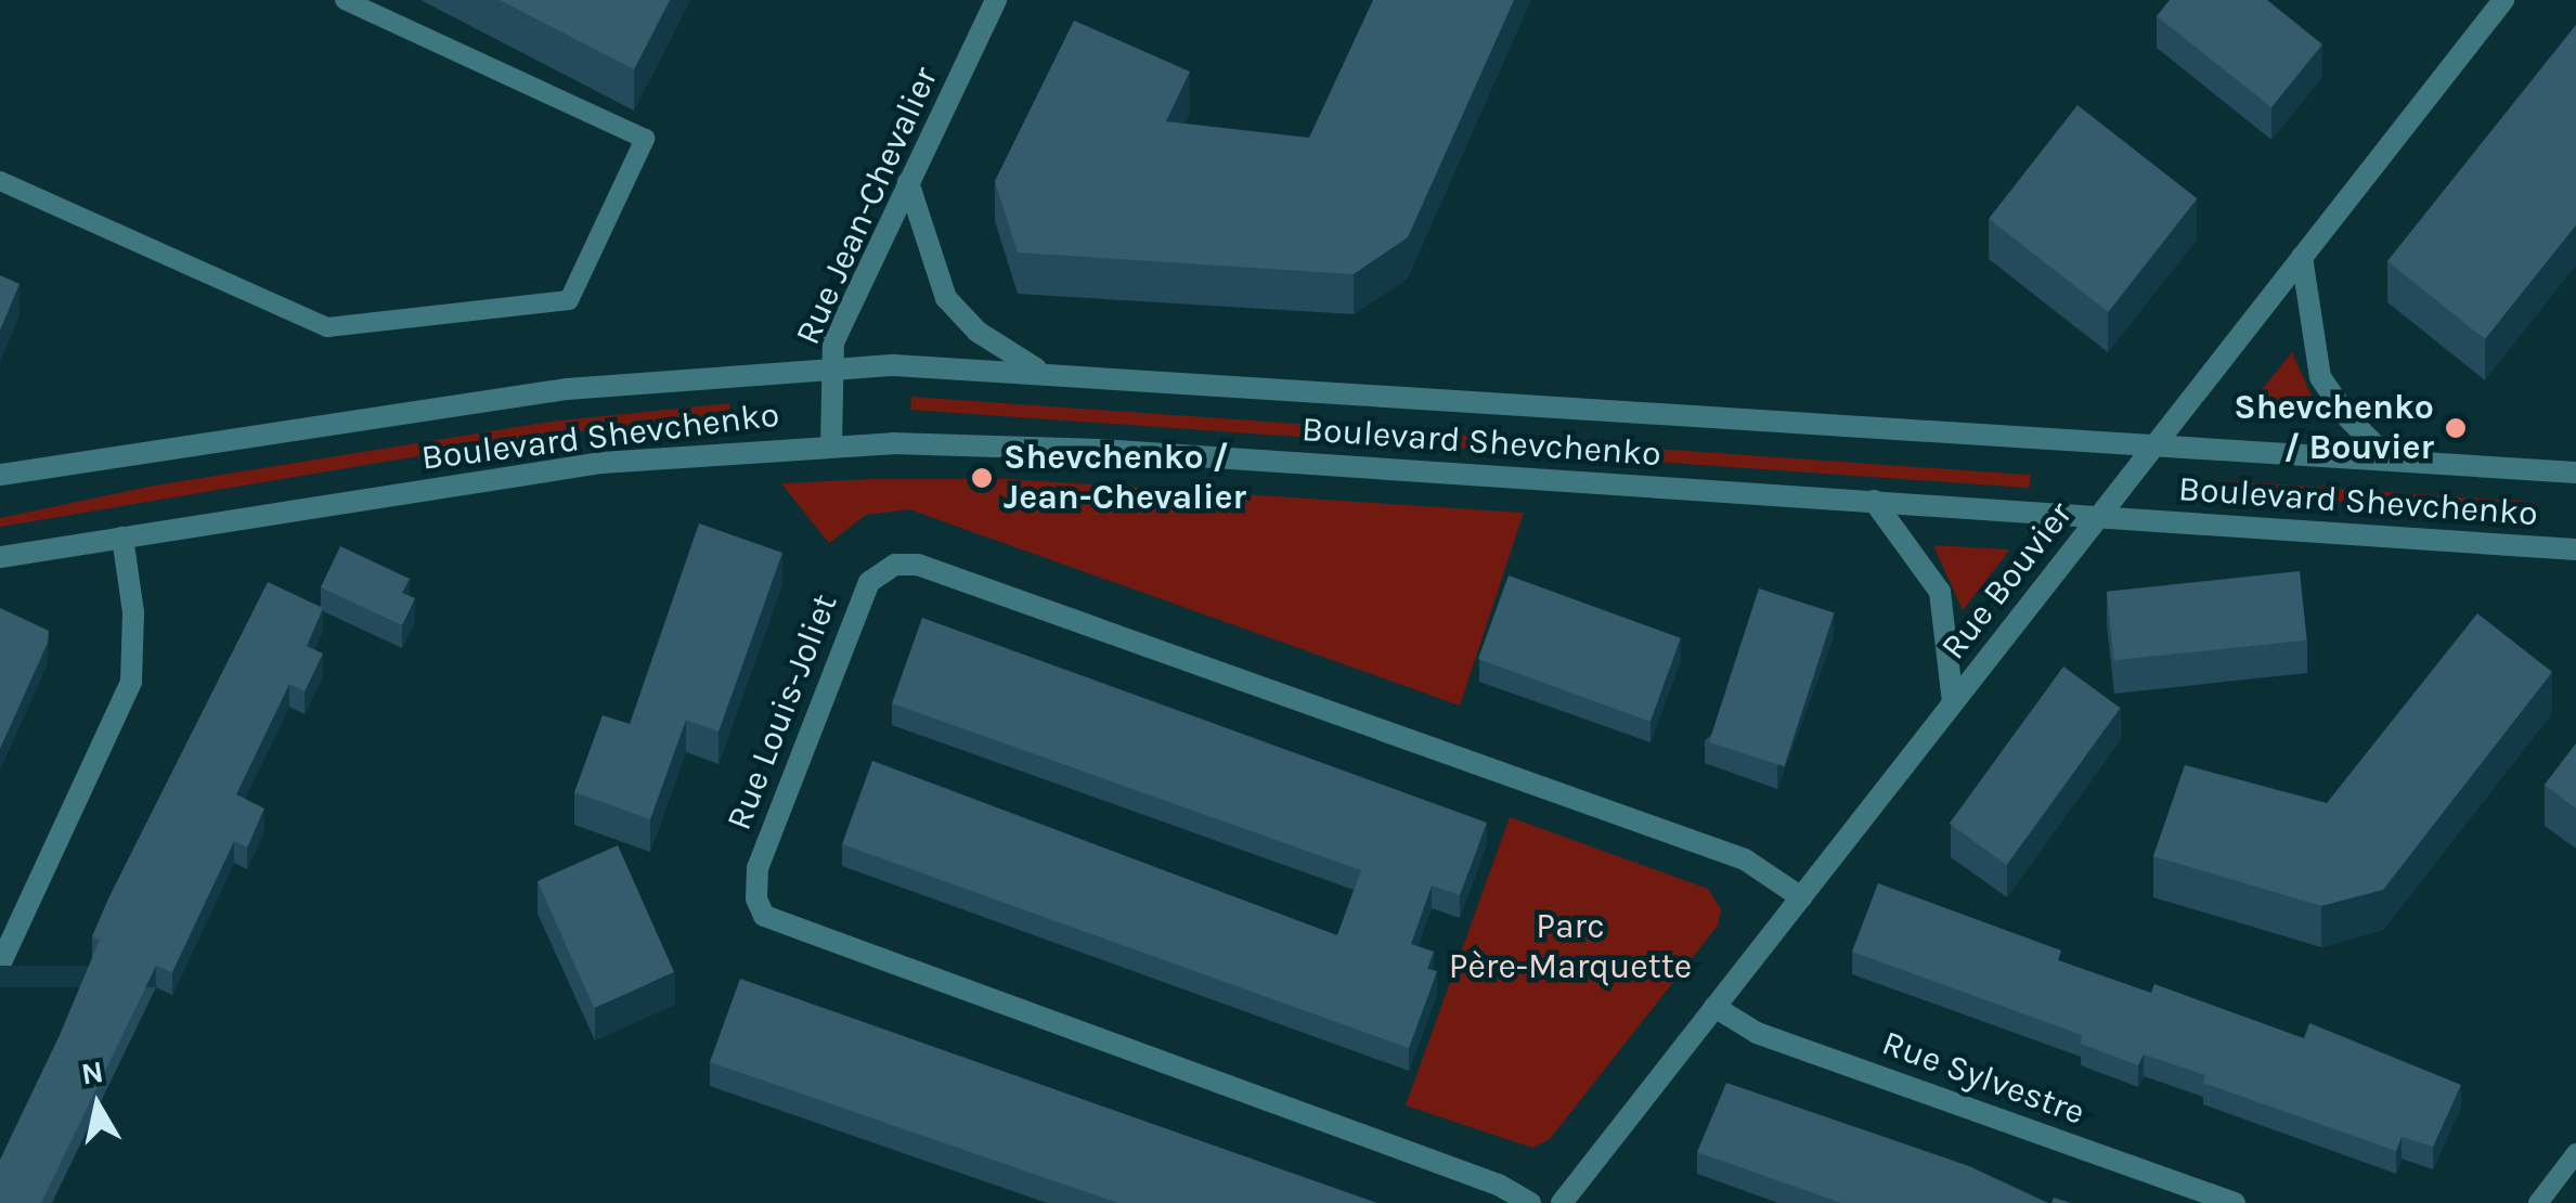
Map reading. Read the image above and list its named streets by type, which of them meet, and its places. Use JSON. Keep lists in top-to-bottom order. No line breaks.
{"streets":{"street":["Rue Jean-Chevalier","Boulevard Shevchenko","Rue Bouvier","Rue Louis-Joliet","Rue Sylvestre"]},"crossings":[["Rue Jean-Chevalier","Boulevard Shevchenko"],["Boulevard Shevchenko","Rue Bouvier"],["Rue Bouvier","Rue Louis-Joliet"],["Rue Bouvier","Rue Sylvestre"]],"parks":["Parc Père-Marquette"],"places":["Shevchenko / Bouvier","Shevchenko / Jean-Chevalier"],"north":"top"}
